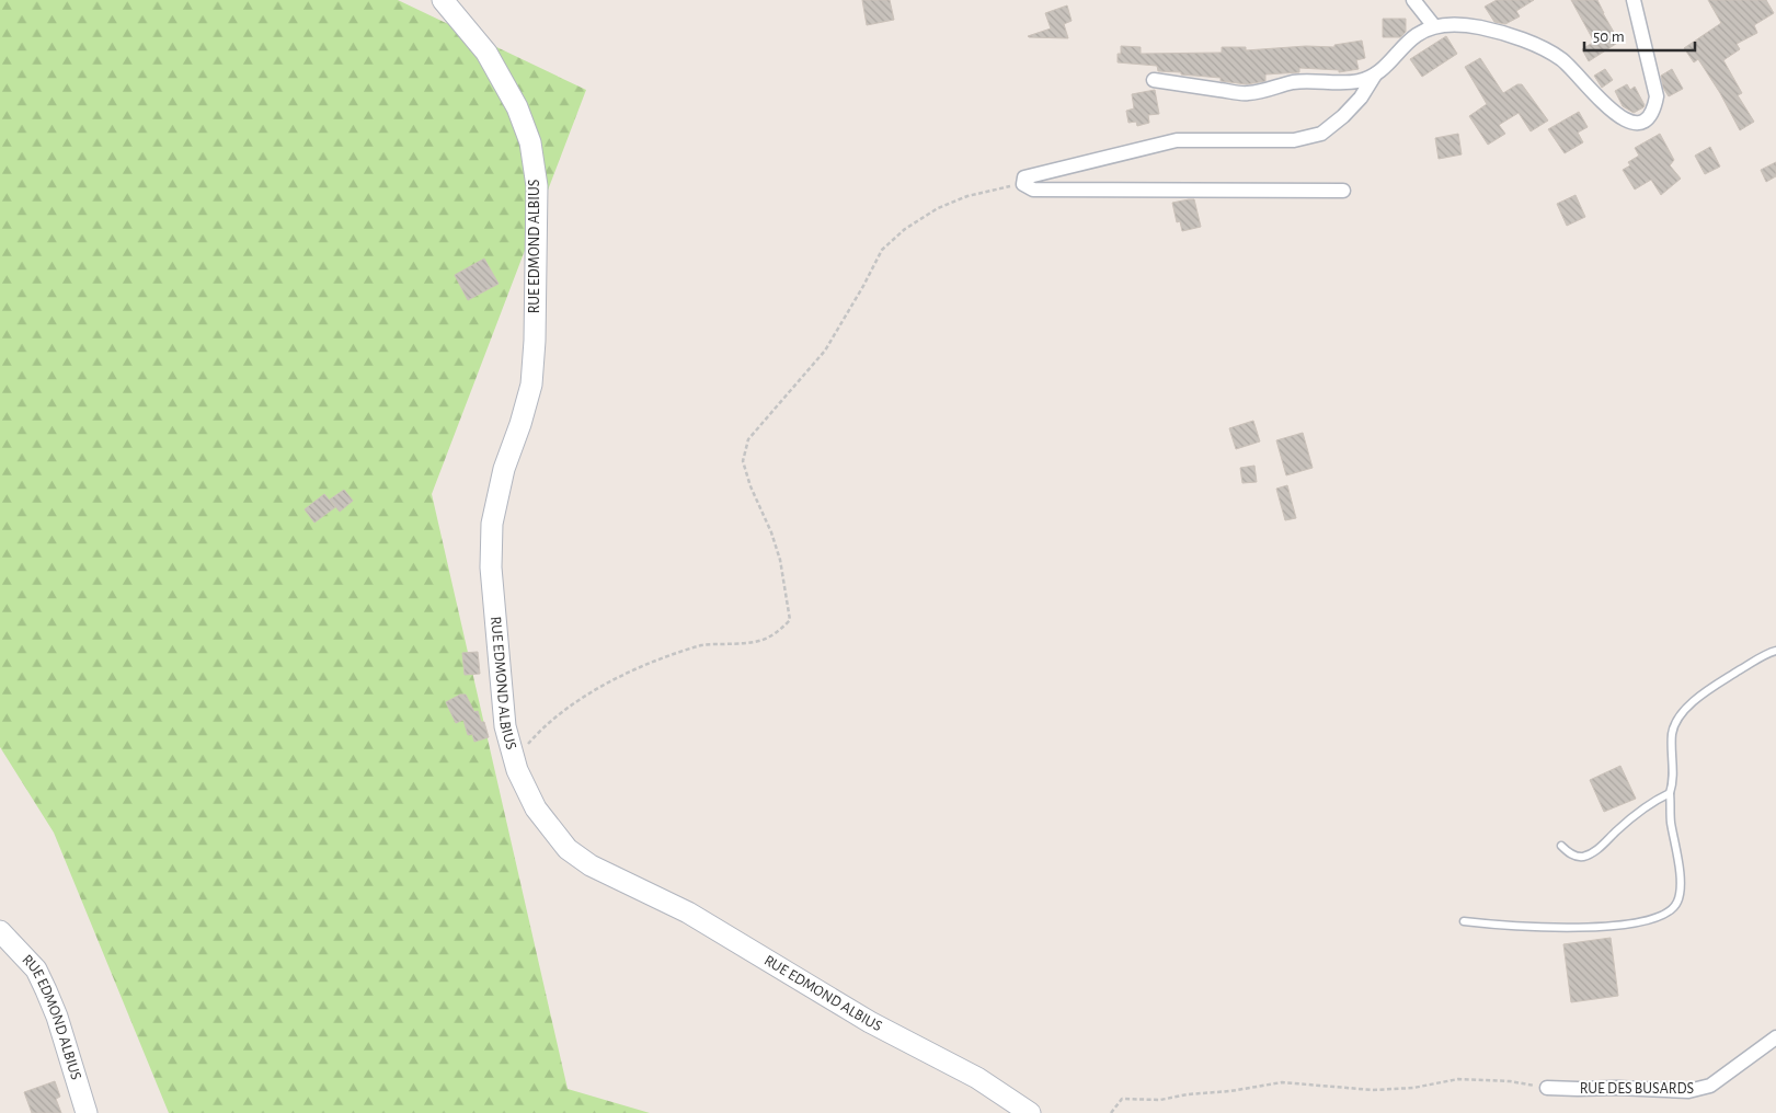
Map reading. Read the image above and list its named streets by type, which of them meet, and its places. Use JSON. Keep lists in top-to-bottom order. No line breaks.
{"streets":{"main road":["RUE EDMOND ALBIUS"],"street":["RUE DES BUSARDS"]},"scale_bar":"50 m"}
